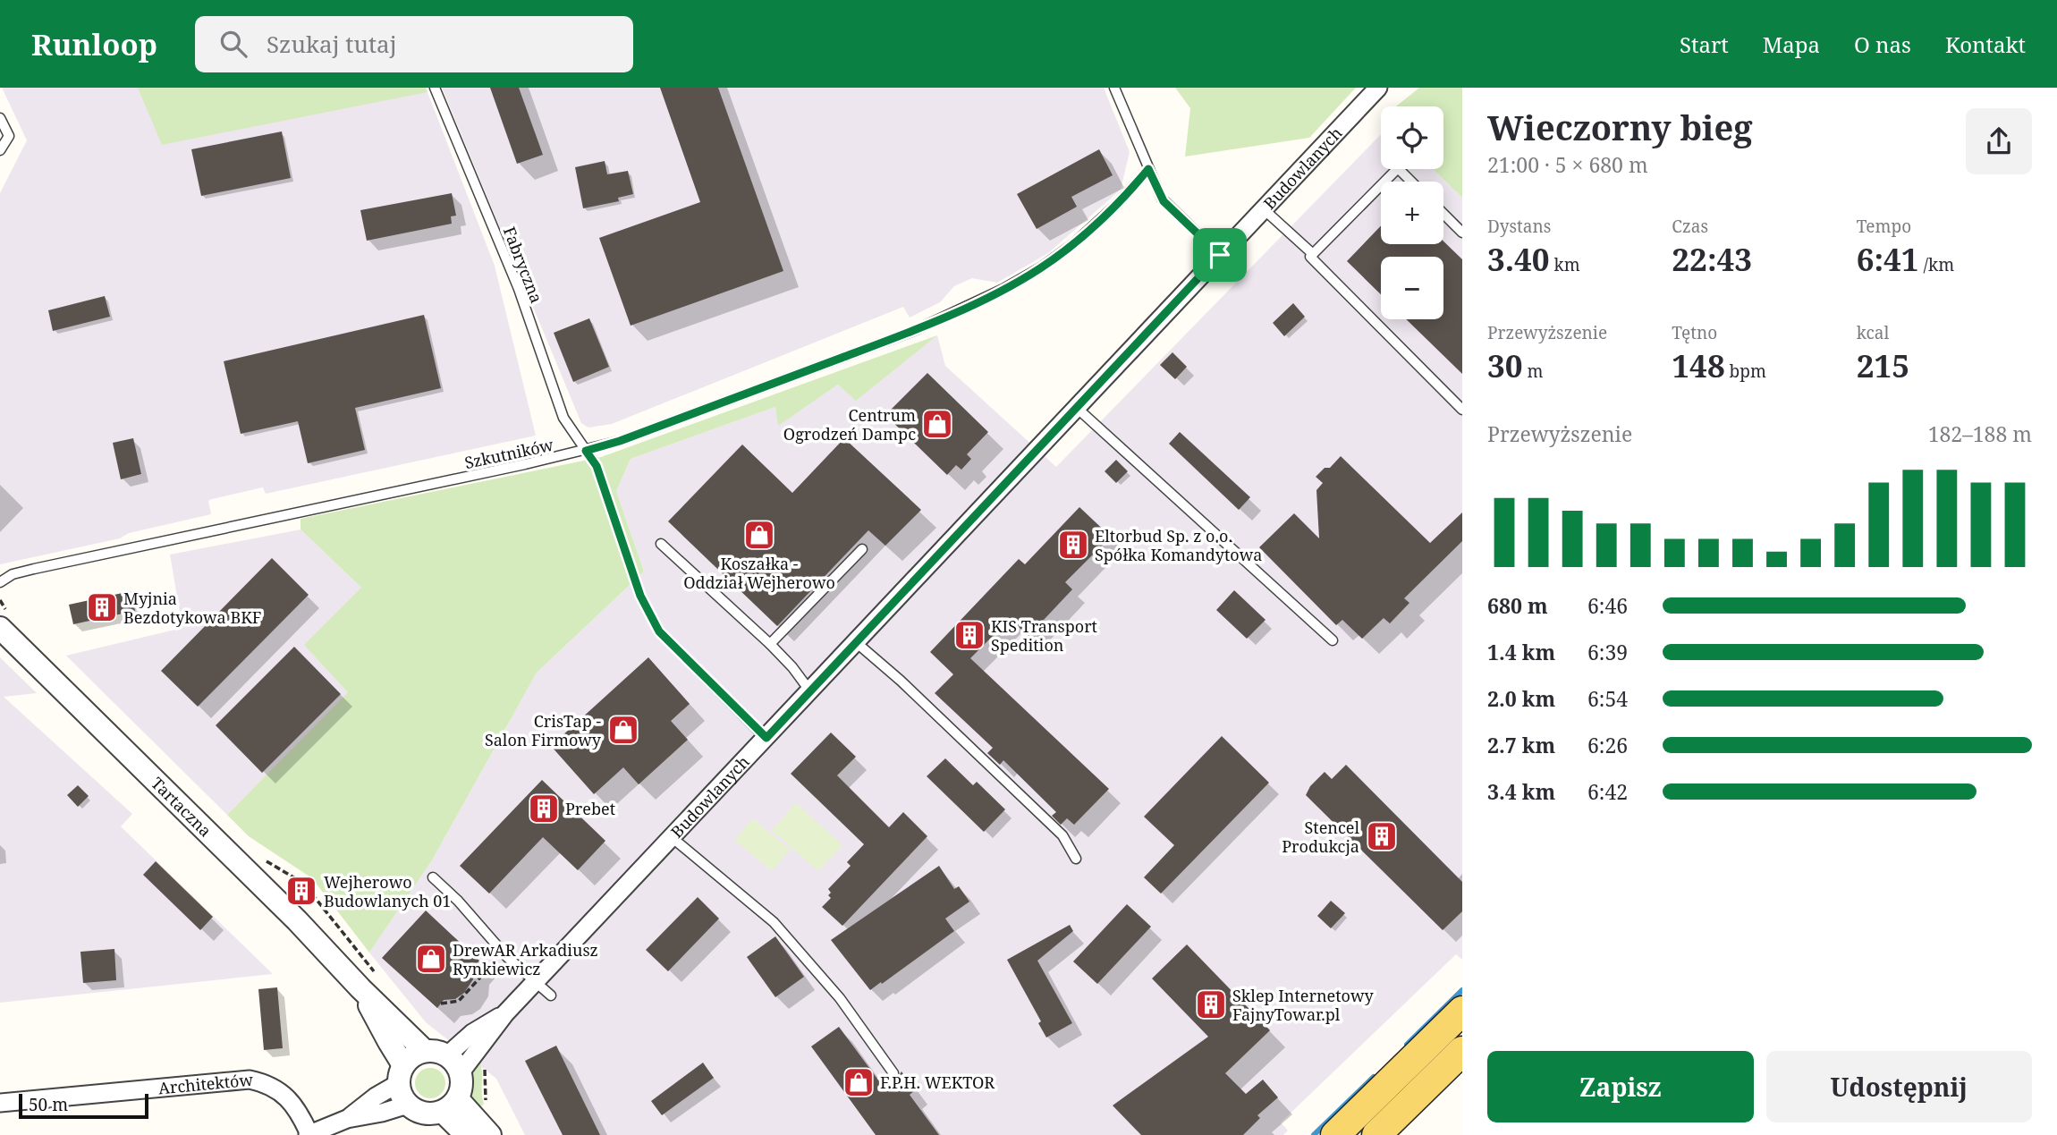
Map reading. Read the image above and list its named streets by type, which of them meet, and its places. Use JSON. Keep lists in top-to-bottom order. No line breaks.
{"streets":{"street":["Budowlanych","Tartaczna","Architektów"],"lane":["Fabryczna","Szkutników"]},"crossings":[["Budowlanych","Fabryczna"],["Budowlanych","Tartaczna"],["Fabryczna","Szkutników"]],"places":{"shop":["Centrum Ogrodzeń Dampc","Koszałka - Oddział Wejherowo","CrisTap - Salon Firmowy","DrewAR Arkadiusz Rynkiewicz","F.P.H. WEKTOR"],"building":["Eltorbud Sp. z o.o. Spółka Komandytowa","Myjnia Bezdotykowa BKF","KIS Transport Spedition","Prebet","Stencel Produkcja","Wejherowo Budowlanych 01","Sklep Internetowy FajnyTowar.pl"]},"scale_bar":"50 m","page":{"header":"Runloop","search":"Szukaj tutaj","nav":["Start","Mapa","O nas","Kontakt"],"heading":["Wieczorny bieg","21:00 · 5 × 680 m"],"map_buttons":["+","−"],"stats":[["Dystans","3.40 km"],["Czas","22:43"],["Tempo","6:41 /km"],["Przewyższenie","30 m"],["Tętno","148 bpm"],["kcal","215"]],"chart":["Przewyższenie","182–188 m"],"list":[{"name":"680 m","note":"6:46"},{"name":"1.4 km","note":"6:39"},{"name":"2.0 km","note":"6:54"},{"name":"2.7 km","note":"6:26"},{"name":"3.4 km","note":"6:42"}],"buttons":["Zapisz","Udostępnij"],"scale":"50 m"}}
